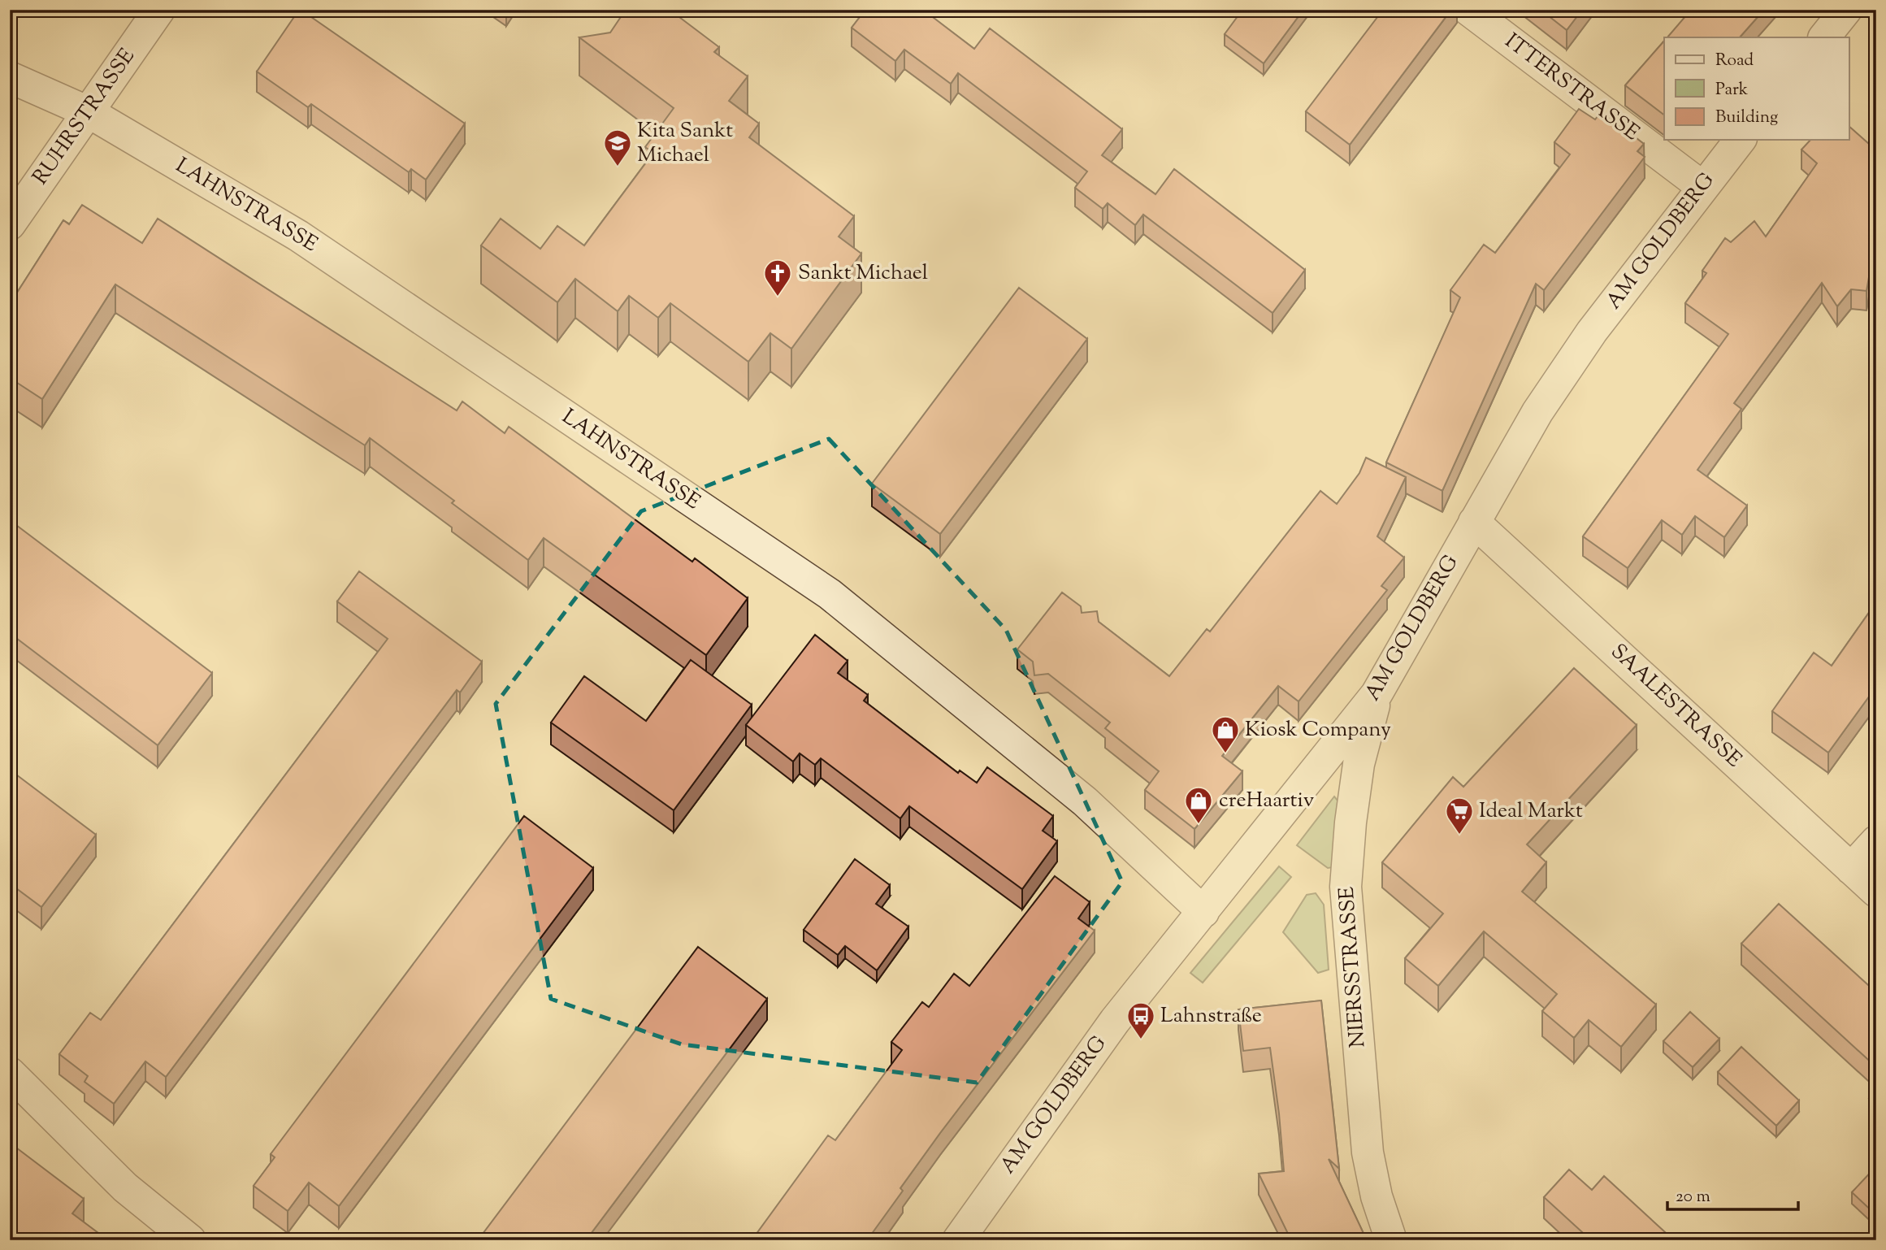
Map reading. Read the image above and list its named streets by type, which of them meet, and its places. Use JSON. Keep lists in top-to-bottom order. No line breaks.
{"streets":{"street":["ITTERSTRASSE","RUHRSTRASSE","LAHNSTRASSE","AM GOLDBERG","SAALESTRASSE","NIERSSTRASSE"]},"crossings":[["ITTERSTRASSE","AM GOLDBERG"],["RUHRSTRASSE","LAHNSTRASSE"],["LAHNSTRASSE","AM GOLDBERG"],["AM GOLDBERG","SAALESTRASSE"],["AM GOLDBERG","NIERSSTRASSE"]],"places":{"school or university":["Kita Sankt Michael"],"church":["Sankt Michael"],"shop":["Kiosk Company","creHaartiv"],"supermarket":["Ideal Markt"],"bus stop":["Lahnstraße"]},"legend":["Road","Park","Building"],"scale_bar":"20 m"}
